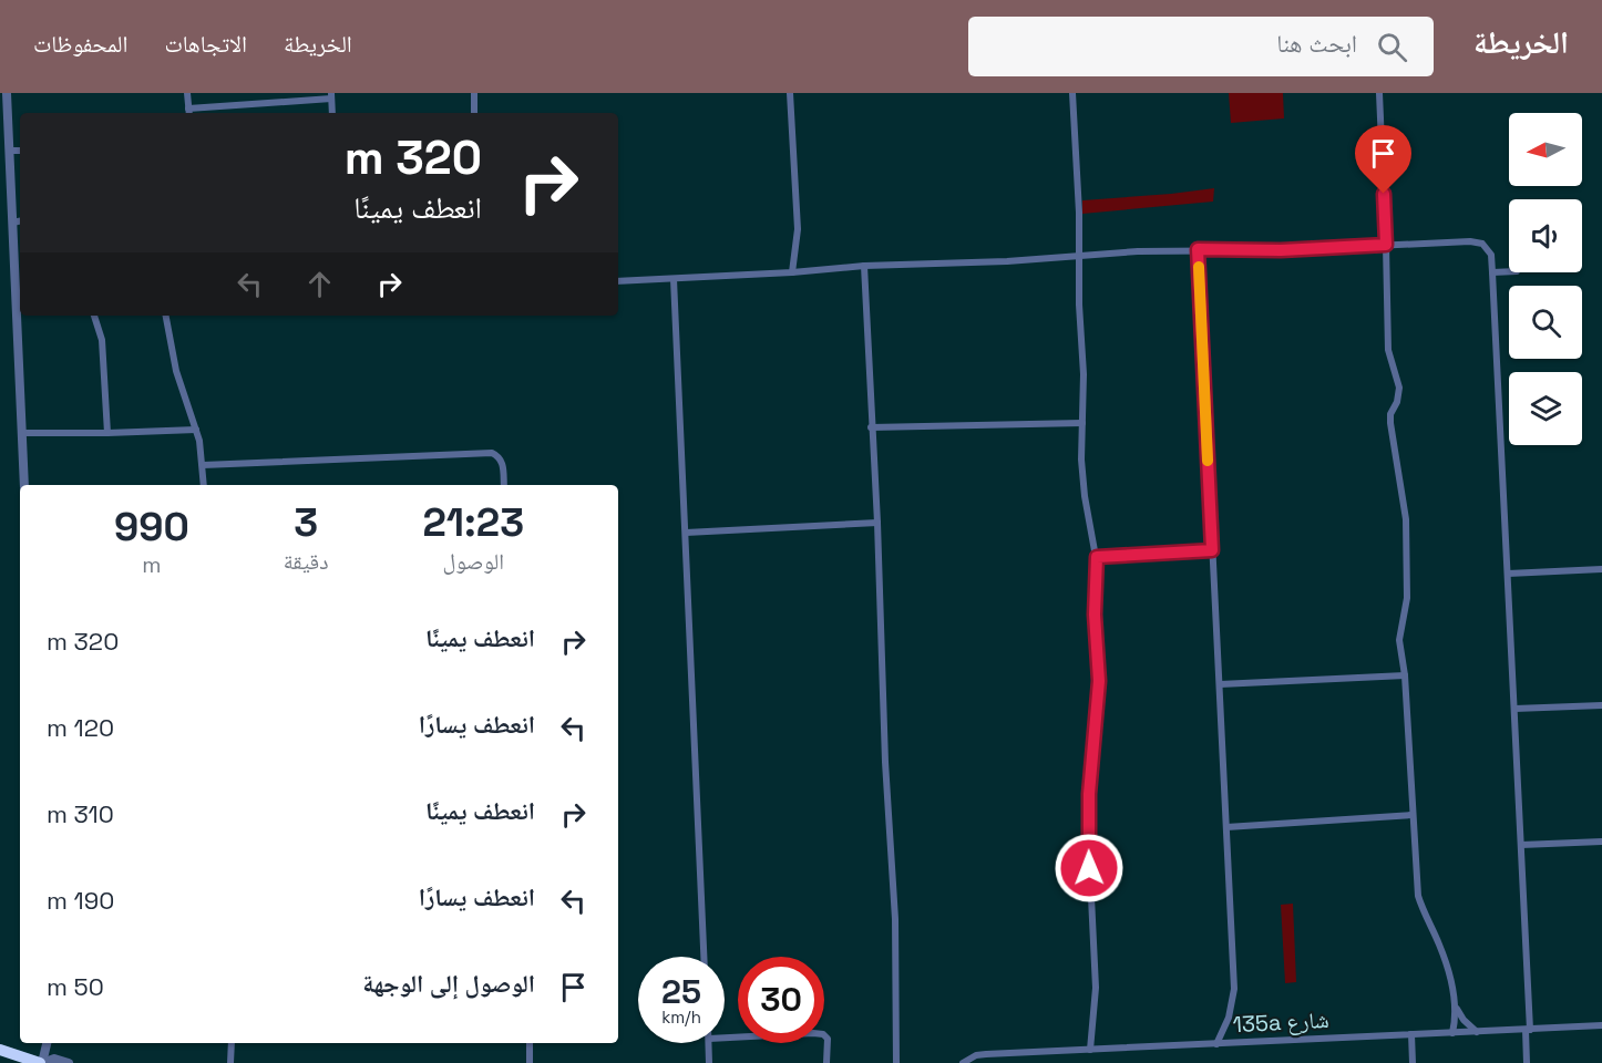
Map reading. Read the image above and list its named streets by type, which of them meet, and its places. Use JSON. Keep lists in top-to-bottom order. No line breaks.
{"streets":{"street":["135a شارع"]},"north":"left","page":{"header":"الخريطة","search":"ابحث هنا","nav":["الخريطة","الاتجاهات","المحفوظات"],"turn":["320 m","انعطف يمينًا"],"eta":["21:23","الوصول","3","دقيقة","990","m"],"list":[{"name":"انعطف يمينًا","value":"320 m"},{"name":"انعطف يسارًا","value":"120 m"},{"name":"انعطف يمينًا","value":"310 m"},{"name":"انعطف يسارًا","value":"190 m"},{"name":"الوصول إلى الوجهة","value":"50 m"}],"speed":"25 km/h","limit":"30"}}
